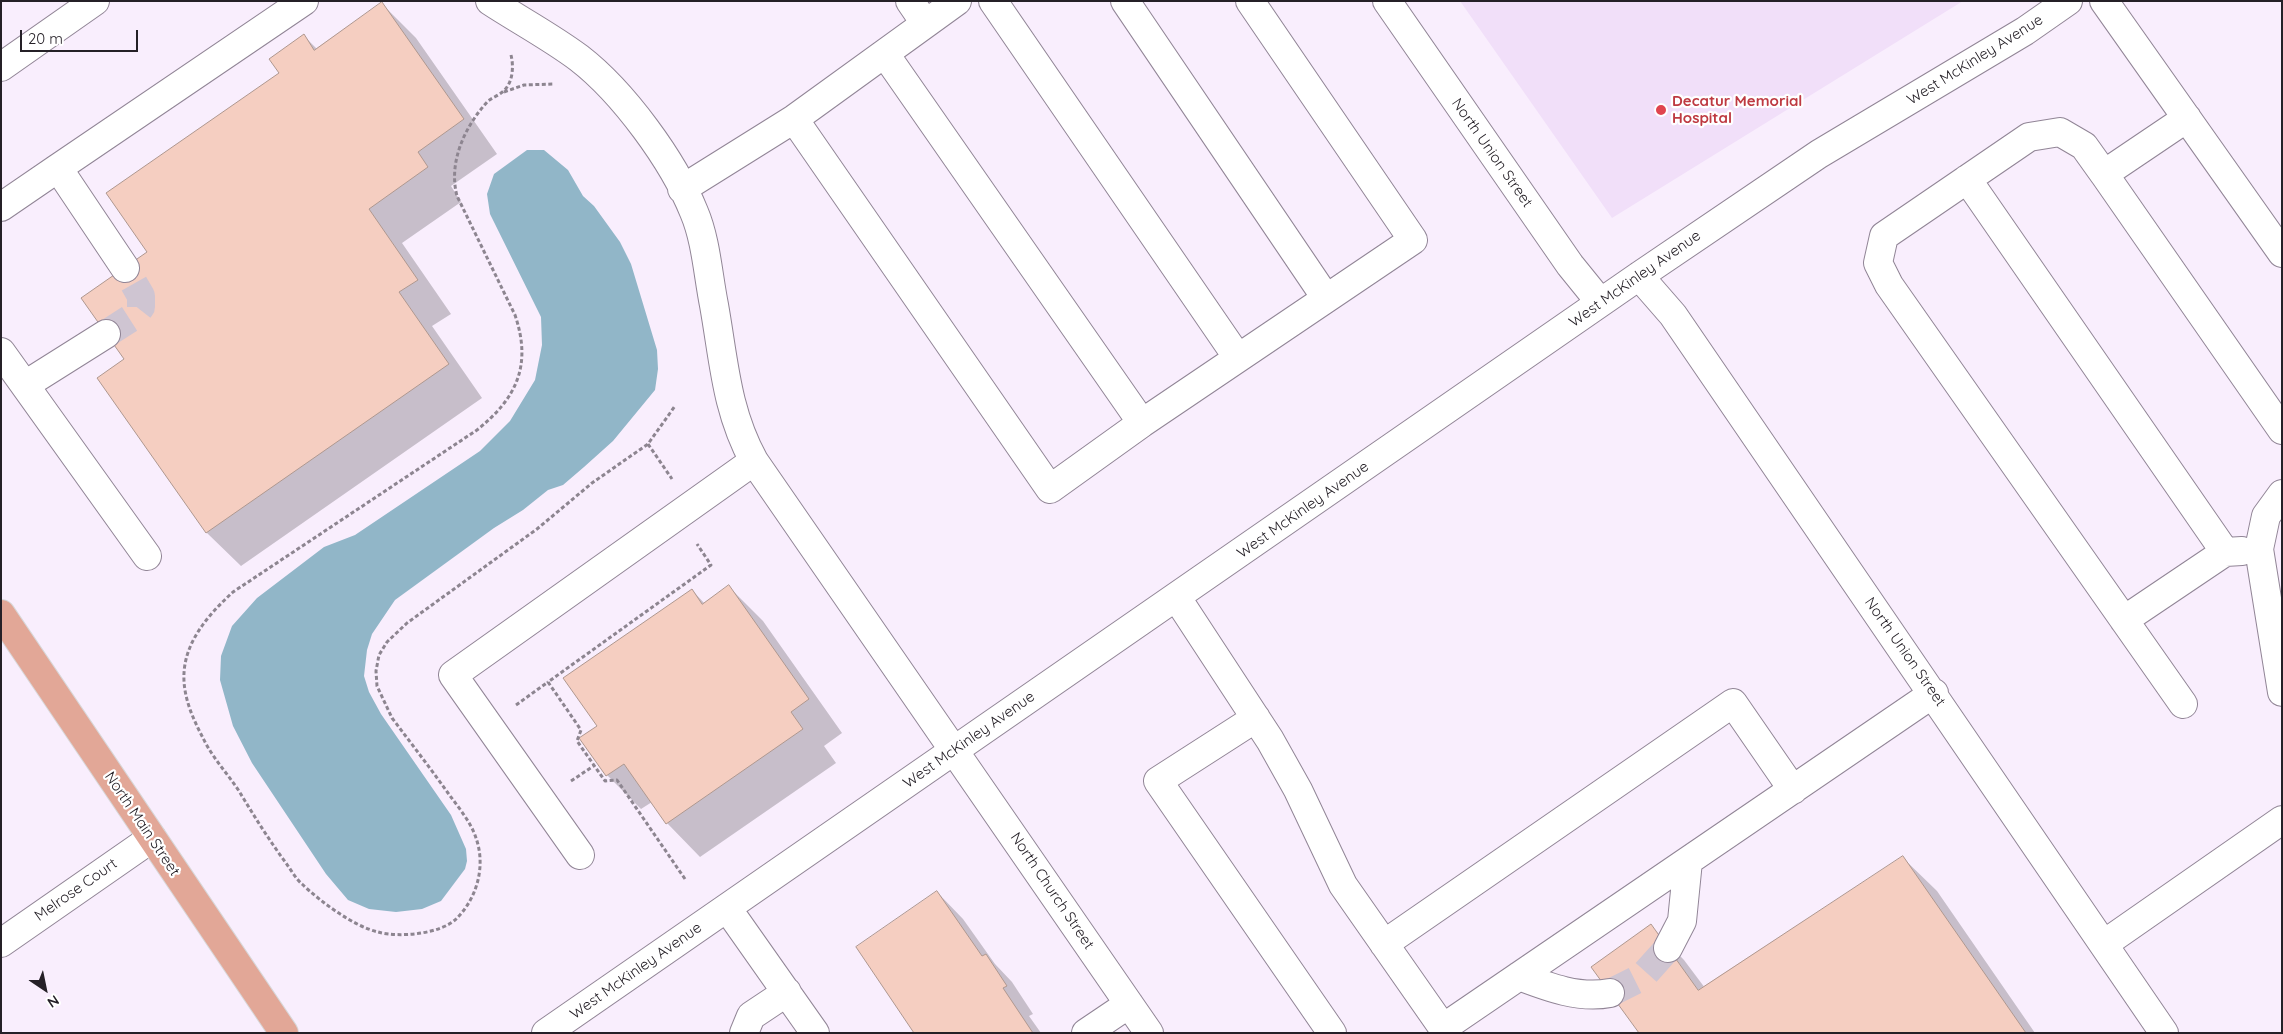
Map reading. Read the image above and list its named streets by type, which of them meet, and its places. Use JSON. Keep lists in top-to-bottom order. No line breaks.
{"streets":{"main road":["North Main Street"],"street":["West McKinley Avenue","North Union Street","Melrose Court","North Church Street"]},"crossings":[["West McKinley Avenue","North Union Street"],["West McKinley Avenue","North Church Street"],["North Main Street","Melrose Court"]],"places":["Decatur Memorial Hospital"],"scale_bar":"20 m","north":"bottom right"}
